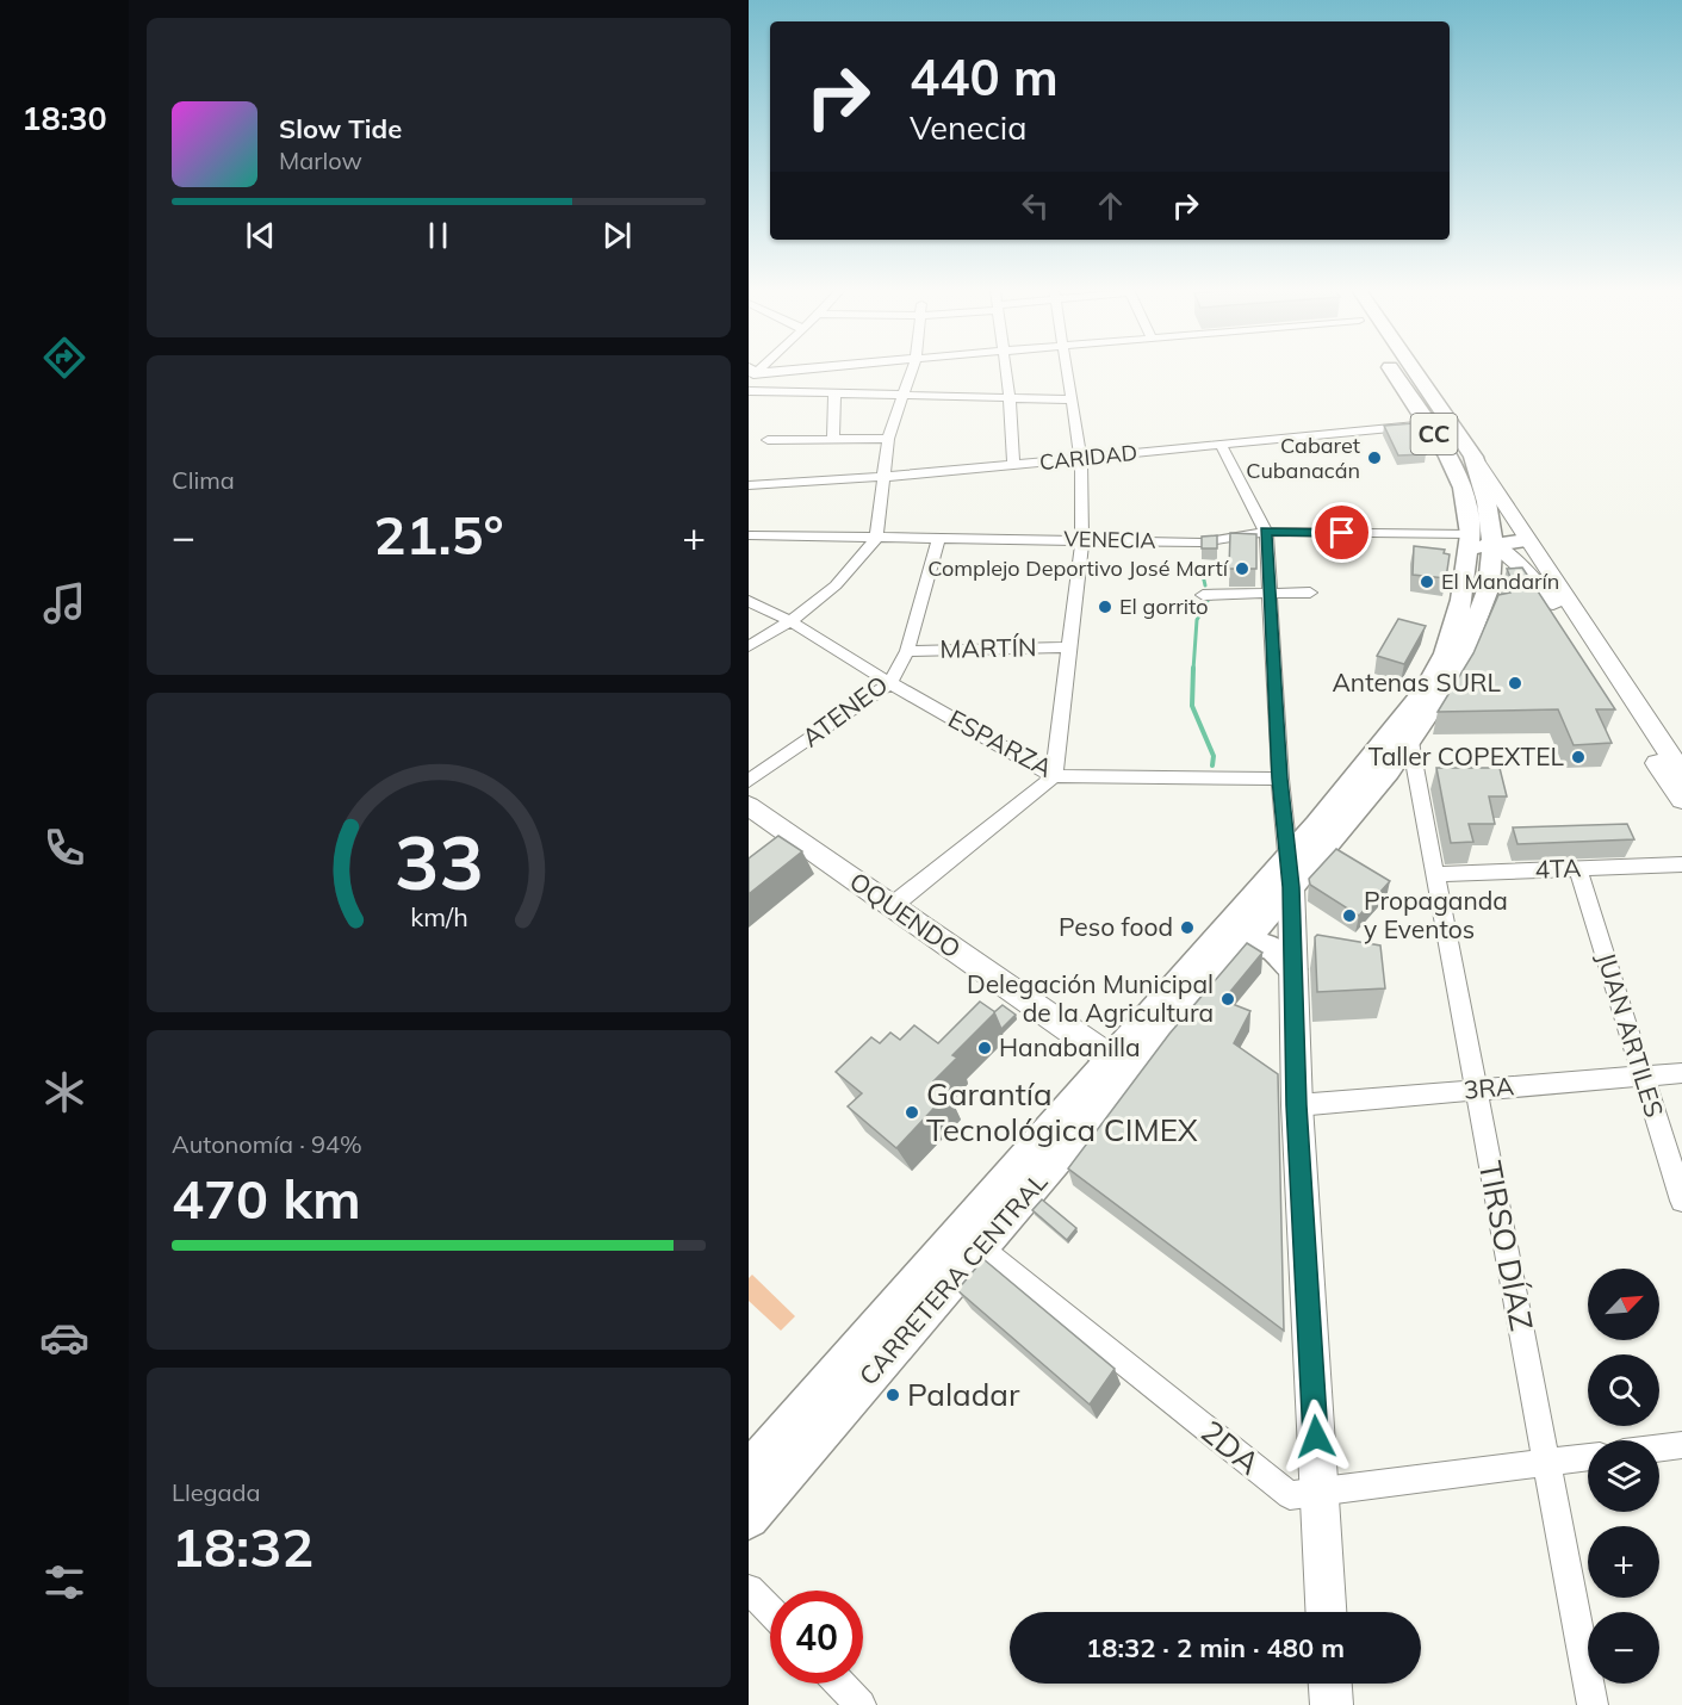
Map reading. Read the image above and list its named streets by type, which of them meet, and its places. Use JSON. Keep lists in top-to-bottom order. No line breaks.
{"streets":{"main road":["CC","OQUENDO","CARRETERA CENTRAL"],"street":["CARIDAD","VENECIA","MARTÍN","ATENEO","ESPARZA","4TA","JUAN ARTILES","3RA","TIRSO DÍAZ","2DA"]},"crossings":[["CARIDAD","CARRETERA CENTRAL"],["VENECIA","ATENEO"],["VENECIA","CARRETERA CENTRAL"],["MARTÍN","ATENEO"],["ATENEO","ESPARZA"],["4TA","JUAN ARTILES"],["4TA","TIRSO DÍAZ"],["OQUENDO","CARRETERA CENTRAL"],["JUAN ARTILES","3RA"],["3RA","TIRSO DÍAZ"],["TIRSO DÍAZ","CARRETERA CENTRAL"],["TIRSO DÍAZ","2DA"],["CARRETERA CENTRAL","2DA"]],"places":["Cabaret Cubanacán","Complejo Deportivo José Martí","El Mandarín","El gorrito","Antenas SURL","Taller COPEXTEL","Propaganda y Eventos","Peso food","Delegación Municipal de la Agricultura","Hanabanilla","Garantía Tecnológica CIMEX","Paladar"],"north":"top right","page":{"tabs":"18:30","turn":["440 m","Venecia"],"song":["Slow Tide","Marlow"],"tile":["Clima",["Autonomía · 94%","470 km"],["Llegada","18:32"]],"heat":["−","21.5°","+"],"map_buttons":["+","−"],"limit":"40","trip":"18:32 · 2 min · 480 m","gauge":["33","km/h"]}}
